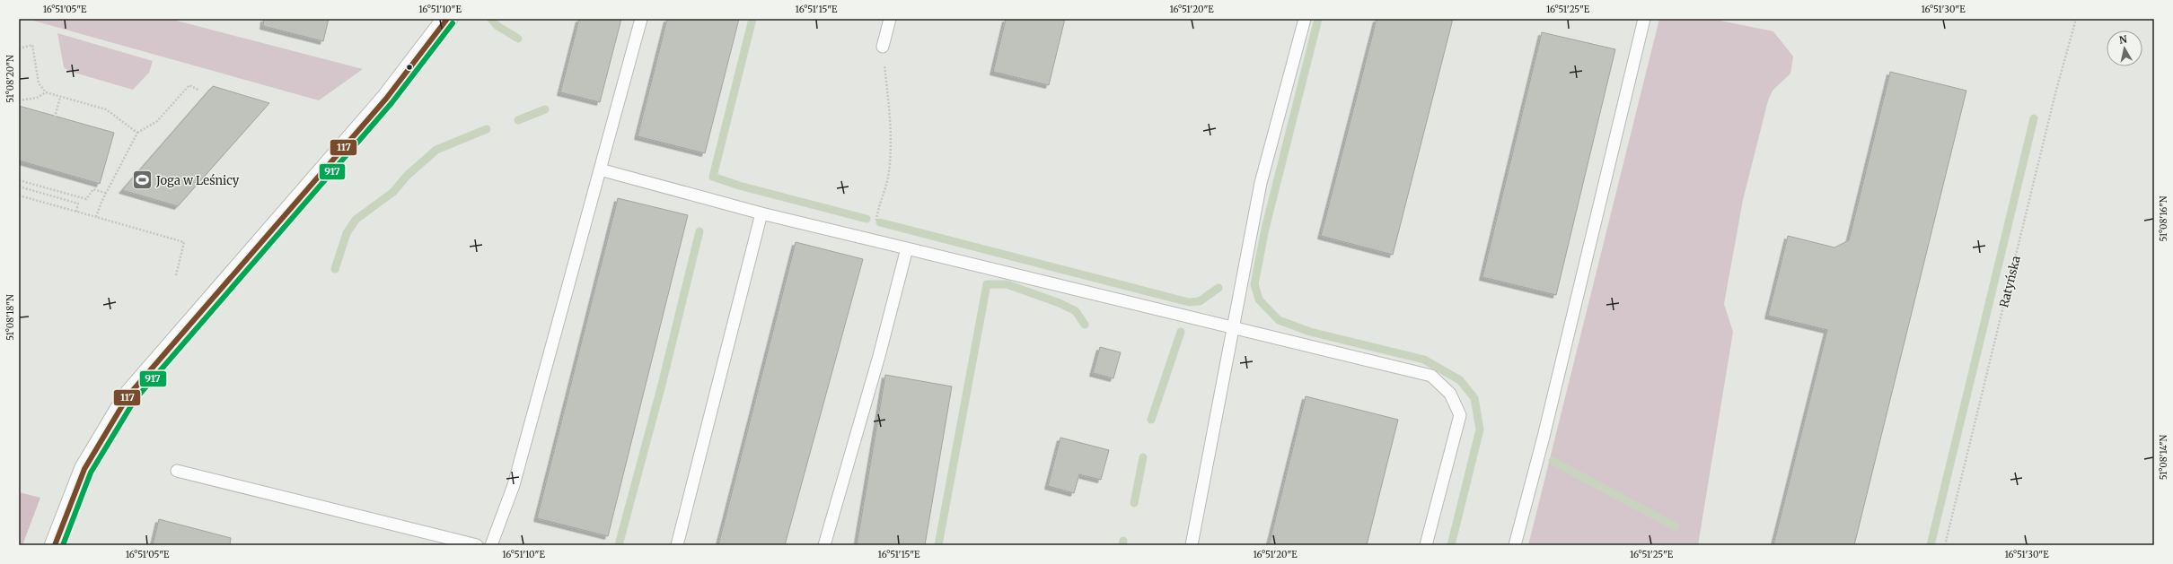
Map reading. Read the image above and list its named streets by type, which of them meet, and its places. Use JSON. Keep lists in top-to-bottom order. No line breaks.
{"streets":{"path":["Ratyńska"]},"places":{"sports":["Joga w Leśnicy"]},"lines":["transit line 117","transit line 917"],"north":"top","coordinates":["16°51'05\"E","16°51'10\"E","16°51'15\"E","16°51'20\"E","16°51'25\"E","16°51'30\"E","51°08'20\"N","51°08'16\"N","51°08'18\"N","51°08'14\"N"]}
